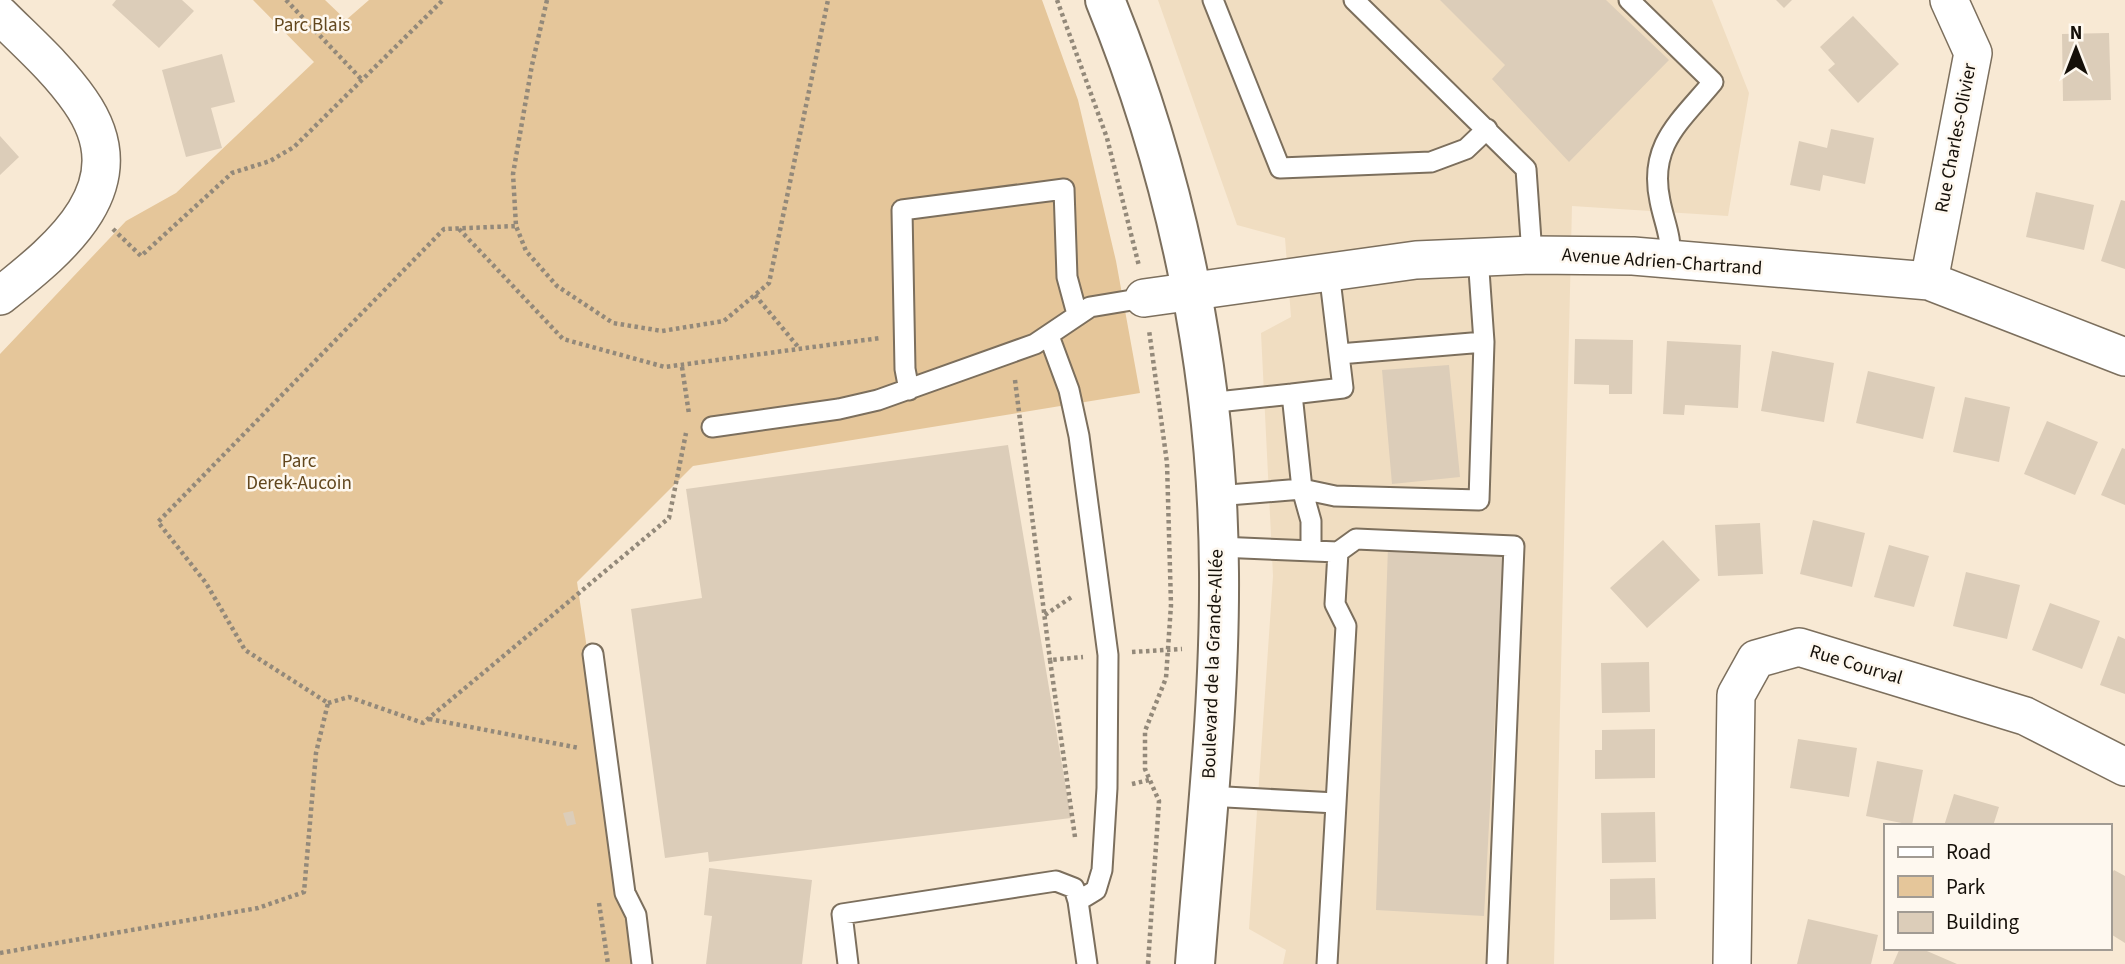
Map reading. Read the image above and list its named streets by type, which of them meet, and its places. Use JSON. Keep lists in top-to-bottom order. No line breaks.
{"streets":{"street":["Rue Charles-Olivier","Avenue Adrien-Chartrand","Boulevard de la Grande-Allée","Rue Courval"]},"crossings":[["Rue Charles-Olivier","Avenue Adrien-Chartrand"],["Avenue Adrien-Chartrand","Boulevard de la Grande-Allée"]],"parks":["Parc Blais","Parc Derek-Aucoin"],"legend":["Road","Park","Building"],"north":"top"}
